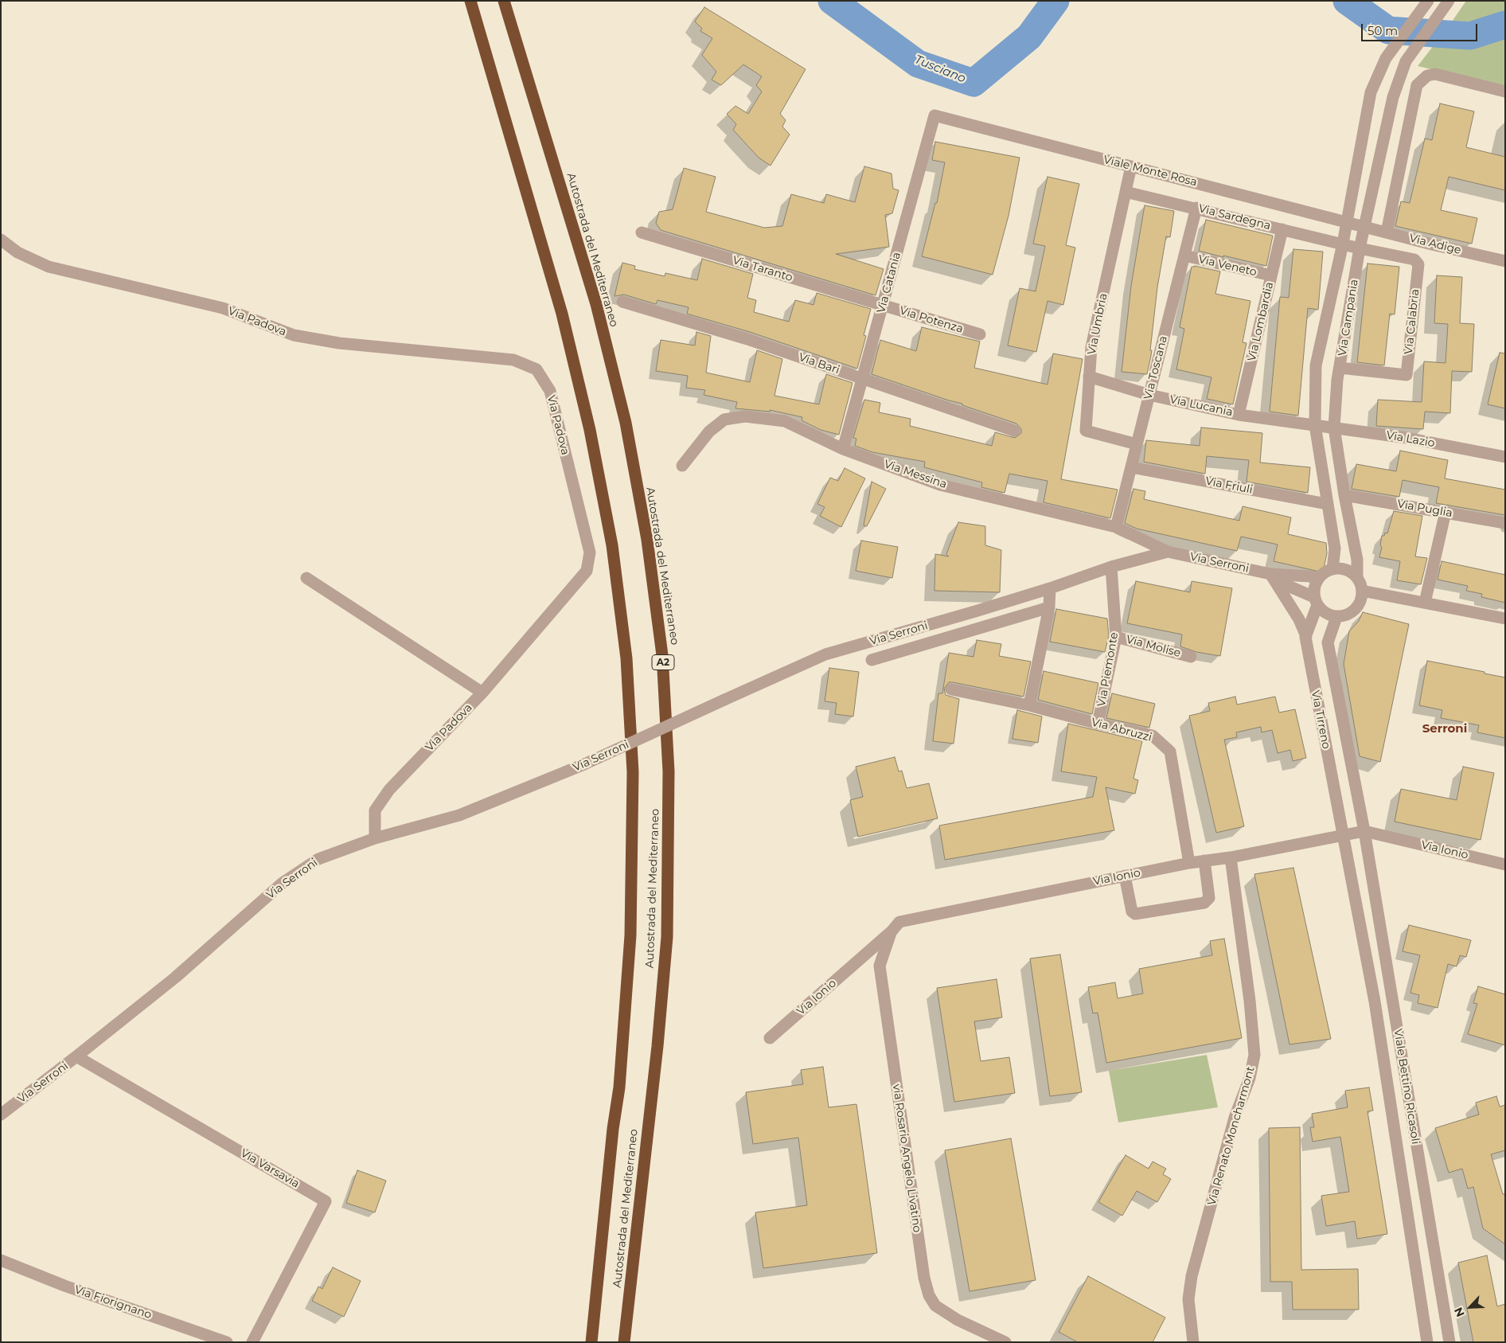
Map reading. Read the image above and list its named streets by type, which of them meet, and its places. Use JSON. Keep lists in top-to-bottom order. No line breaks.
{"streets":{"highway":["Autostrada del Mediterraneo","A2"],"street":["Viale Monte Rosa","Via Sardegna","Via Adige","Via Veneto","Via Taranto","Via Catania","Via Campania","Via Potenza","Via Padova","Via Lombardia","Via Calabria","Via Umbria","Via Bari","Via Toscana","Via Lucania","Via Lazio","Via Messina","Via Friuli","Via Puglia","Via Serroni","Via Molise","Via Piemonte","Via Tirreno","Via Abruzzi","Via Ionio","Viale Bettino Ricasoli","Via Renato Moncharmont","via Rosario Angelo Livatino","Via Varsavia","Via Fiorignano"]},"crossings":[["Viale Monte Rosa","Via Adige"],["Viale Monte Rosa","Via Catania"],["Viale Monte Rosa","Via Campania"],["Viale Monte Rosa","Via Umbria"],["Via Sardegna","Via Campania"],["Via Sardegna","Via Lombardia"],["Via Sardegna","Via Calabria"],["Via Sardegna","Via Umbria"],["Via Sardegna","Via Toscana"],["Via Adige","Via Campania"],["Via Veneto","Via Lombardia"],["Via Veneto","Via Toscana"],["Via Taranto","Via Catania"],["Via Taranto","Via Potenza"],["Via Catania","Via Potenza"],["Via Catania","Via Bari"],["Via Catania","Via Messina"],["Via Campania","Via Calabria"],["Via Campania","Via Lucania"],["Via Campania","Via Lazio"],["Via Campania","Via Friuli"],["Via Campania","Via Puglia"],["Via Campania","Via Serroni"],["Via Campania","Via Tirreno"],["Via Padova","Via Serroni"],["Via Lombardia","Via Lucania"],["Via Umbria","Via Toscana"],["Via Umbria","Via Lucania"],["Via Toscana","Via Lucania"],["Via Toscana","Via Messina"],["Via Toscana","Via Friuli"],["Via Lucania","Via Lazio"],["Via Messina","Via Serroni"],["Via Serroni","Via Piemonte"],["Via Serroni","Via Tirreno"],["Via Serroni","Via Varsavia"],["Via Molise","Via Piemonte"],["Via Piemonte","Via Abruzzi"],["Via Tirreno","Via Ionio"],["Via Tirreno","Viale Bettino Ricasoli"],["Via Abruzzi","Via Ionio"],["Via Ionio","Viale Bettino Ricasoli"],["Via Ionio","Via Renato Moncharmont"],["Via Ionio","via Rosario Angelo Livatino"]],"districts":["Serroni"],"water":["Tusciano"],"scale_bar":"50 m","north":"bottom left"}
